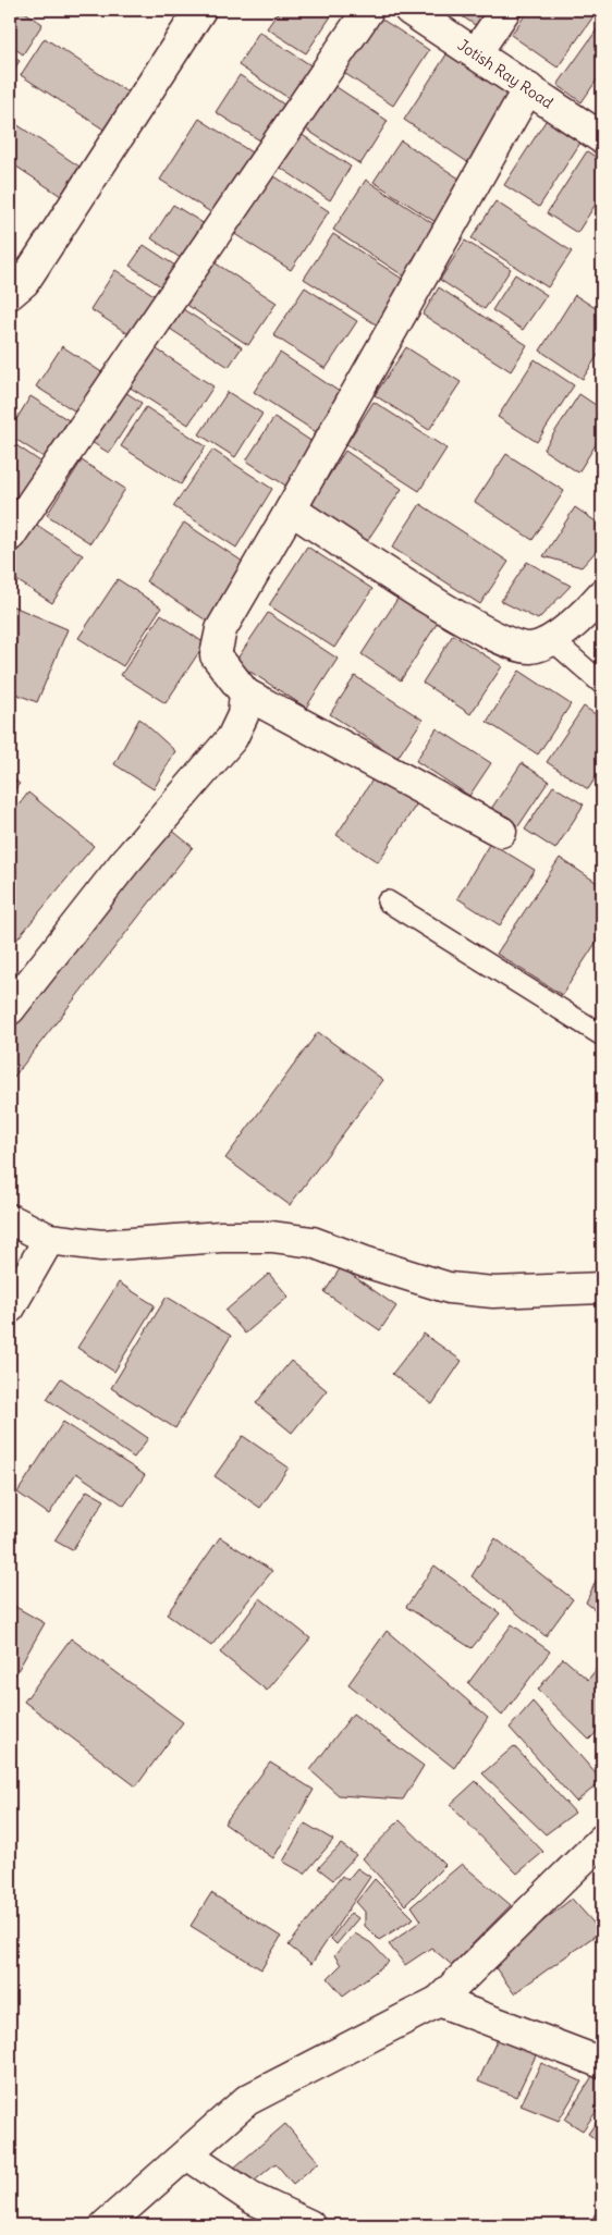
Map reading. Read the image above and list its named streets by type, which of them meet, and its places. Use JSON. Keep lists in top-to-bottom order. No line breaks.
{"streets":{"street":["Jotish Ray Road"]}}
